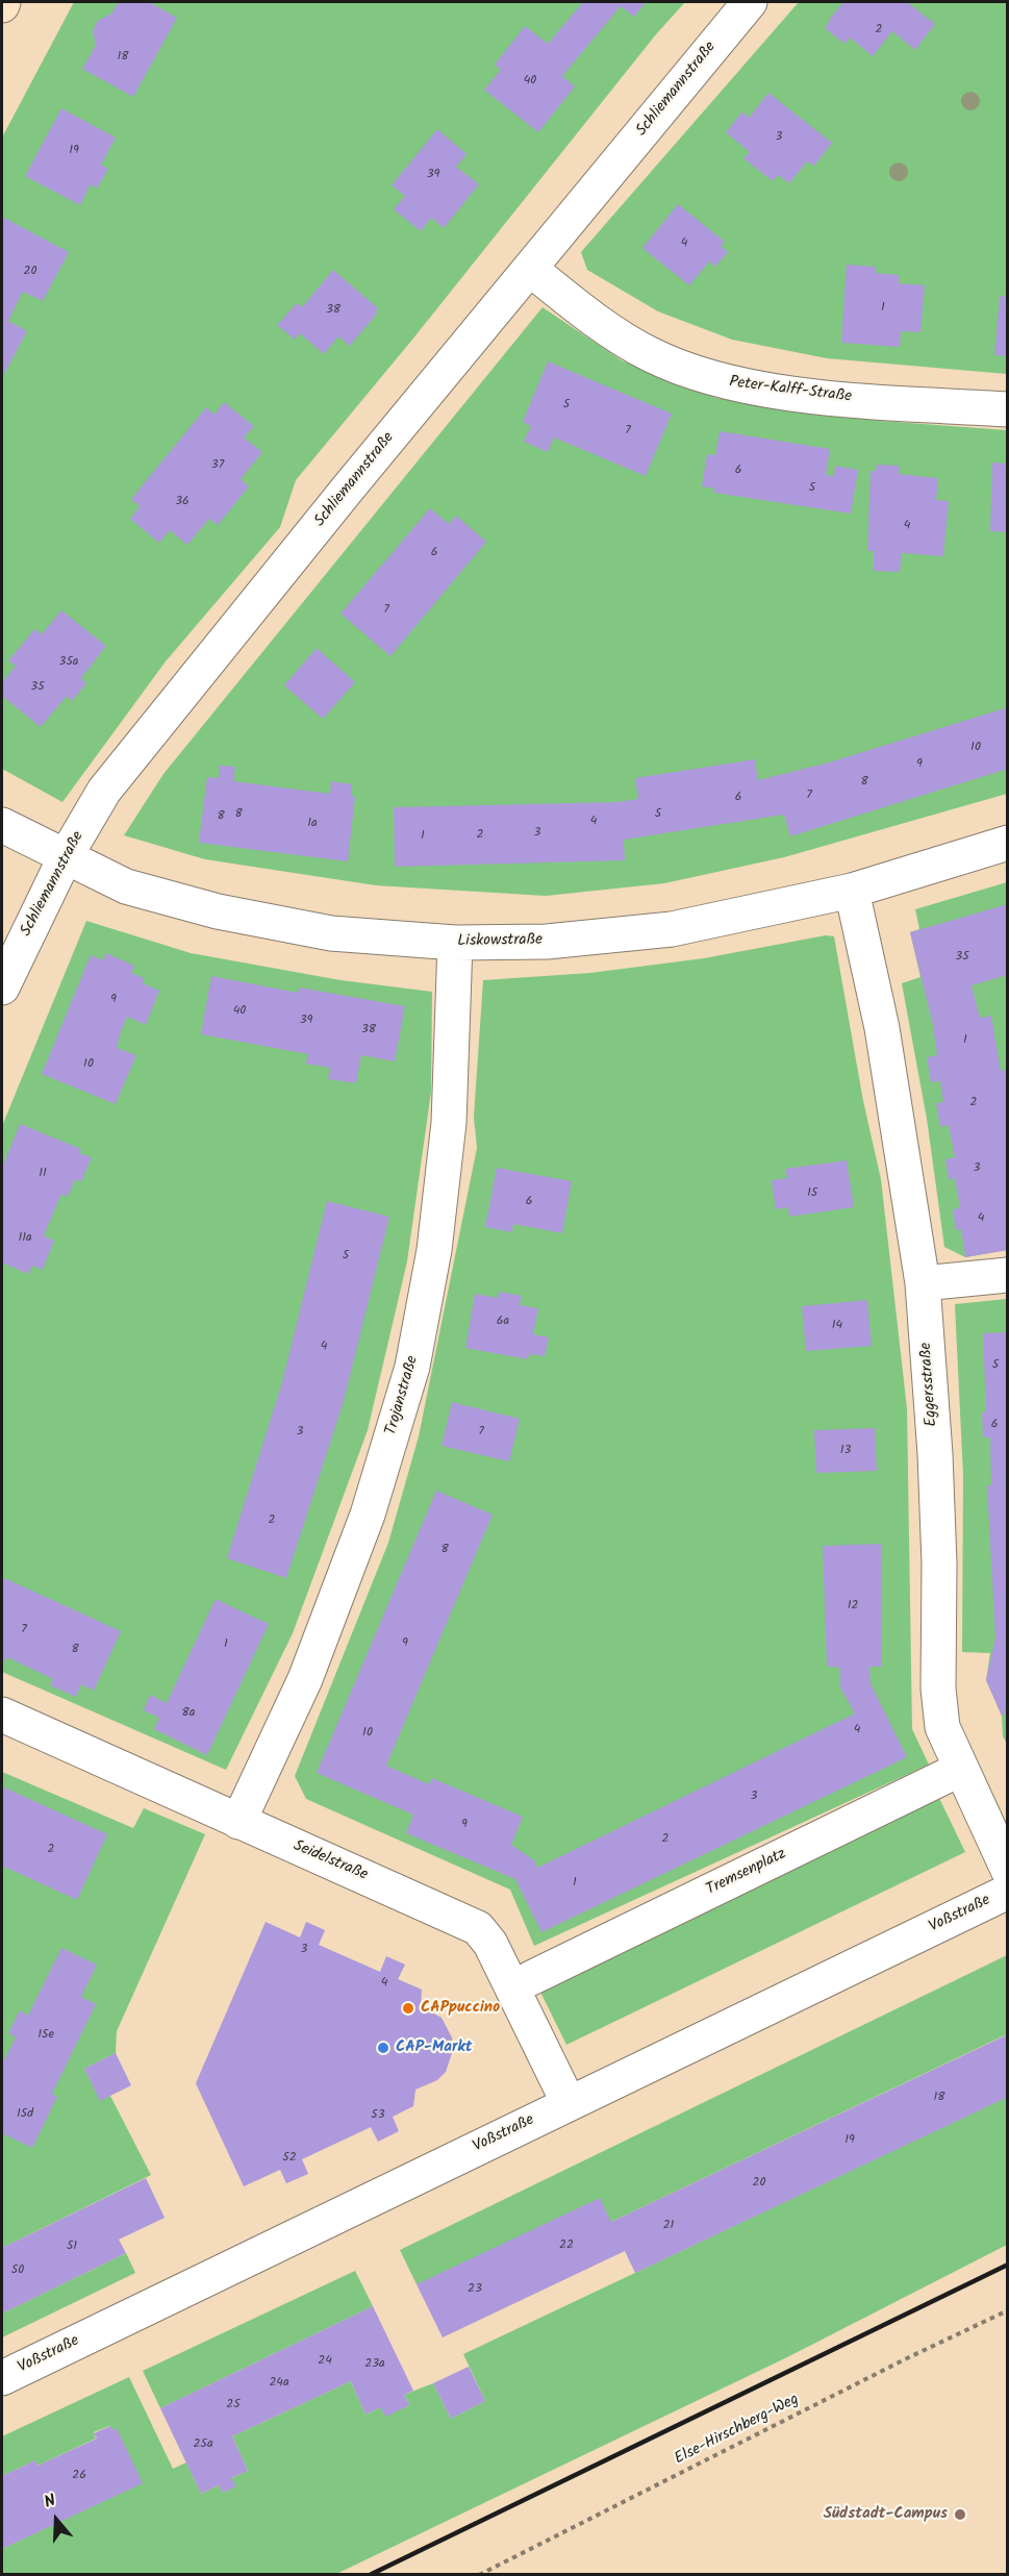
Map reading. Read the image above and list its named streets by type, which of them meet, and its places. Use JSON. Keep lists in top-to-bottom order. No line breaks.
{"streets":{"street":["Schliemannstraße","Peter-Kalff-Straße","Liskowstraße","Eggersstraße","Trojanstraße","Seidelstraße","Tremsenplatz","Voßstraße"],"path":["Else-Hirschberg-Weg"]},"crossings":[["Schliemannstraße","Peter-Kalff-Straße"],["Schliemannstraße","Liskowstraße"],["Liskowstraße","Eggersstraße"],["Liskowstraße","Trojanstraße"],["Eggersstraße","Tremsenplatz"],["Trojanstraße","Seidelstraße"],["Seidelstraße","Voßstraße"]],"places":["CAPpuccino","CAP-Markt","Südstadt-Campus"],"house_numbers":["2","18","40","3","19","39","4","20","1","38","5","7","37","6","5","36","4","6","7","35a","35","10","9","8","7","6","8","5","8","4","1a","3","2","1","35","9","40","39","38","1","10","2","3","11","15","6","4","11a","5","6a","14","4","5","6","3","7","13","2","8","12","7","9","1","8","8a","4","10","3","9","2","2","1","3","4","15e","18","15d","53","19","52","20","21","22","51","50","23","24","23a","24a","25","25a","26"],"north":"top"}
